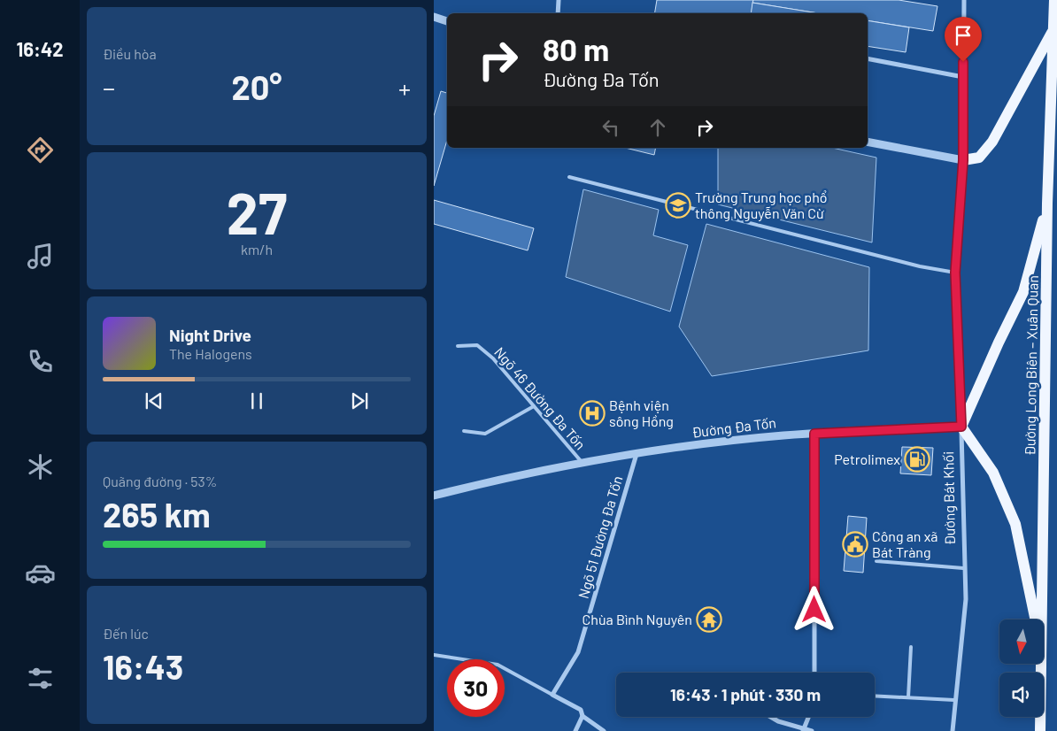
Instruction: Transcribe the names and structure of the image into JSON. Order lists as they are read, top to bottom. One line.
{"streets":{"main road":["Đường Long Biên – Xuân Quan"],"street":["Đường Đa Tốn","Đường Bát Khối","Ngõ 51 Đường Đa Tốn"],"lane":["Ngõ 46 Đường Đa Tốn"]},"crossings":[["Ngõ 46 Đường Đa Tốn","Đường Đa Tốn"],["Đường Đa Tốn","Đường Bát Khối"],["Đường Đa Tốn","Ngõ 51 Đường Đa Tốn"]],"places":{"school or university":["Trường Trung học phổ thông Nguyễn Văn Cừ"],"hospital":["Bệnh viện sông Hồng"],"fuel station":["Petrolimex"],"public building":["Công an xã Bát Tràng"],"temple":["Chùa Bình Nguyên"]},"north":"bottom","page":{"tabs":"16:42","tile":["Điều hòa",["27","km/h"],["Quãng đường · 53%","265 km"],["Đến lúc","16:43"]],"turn":["80 m","Đường Đa Tốn"],"heat":["−","20°","+"],"song":["Night Drive","The Halogens"],"limit":"30","trip":"16:43 · 1 phút · 330 m"}}
